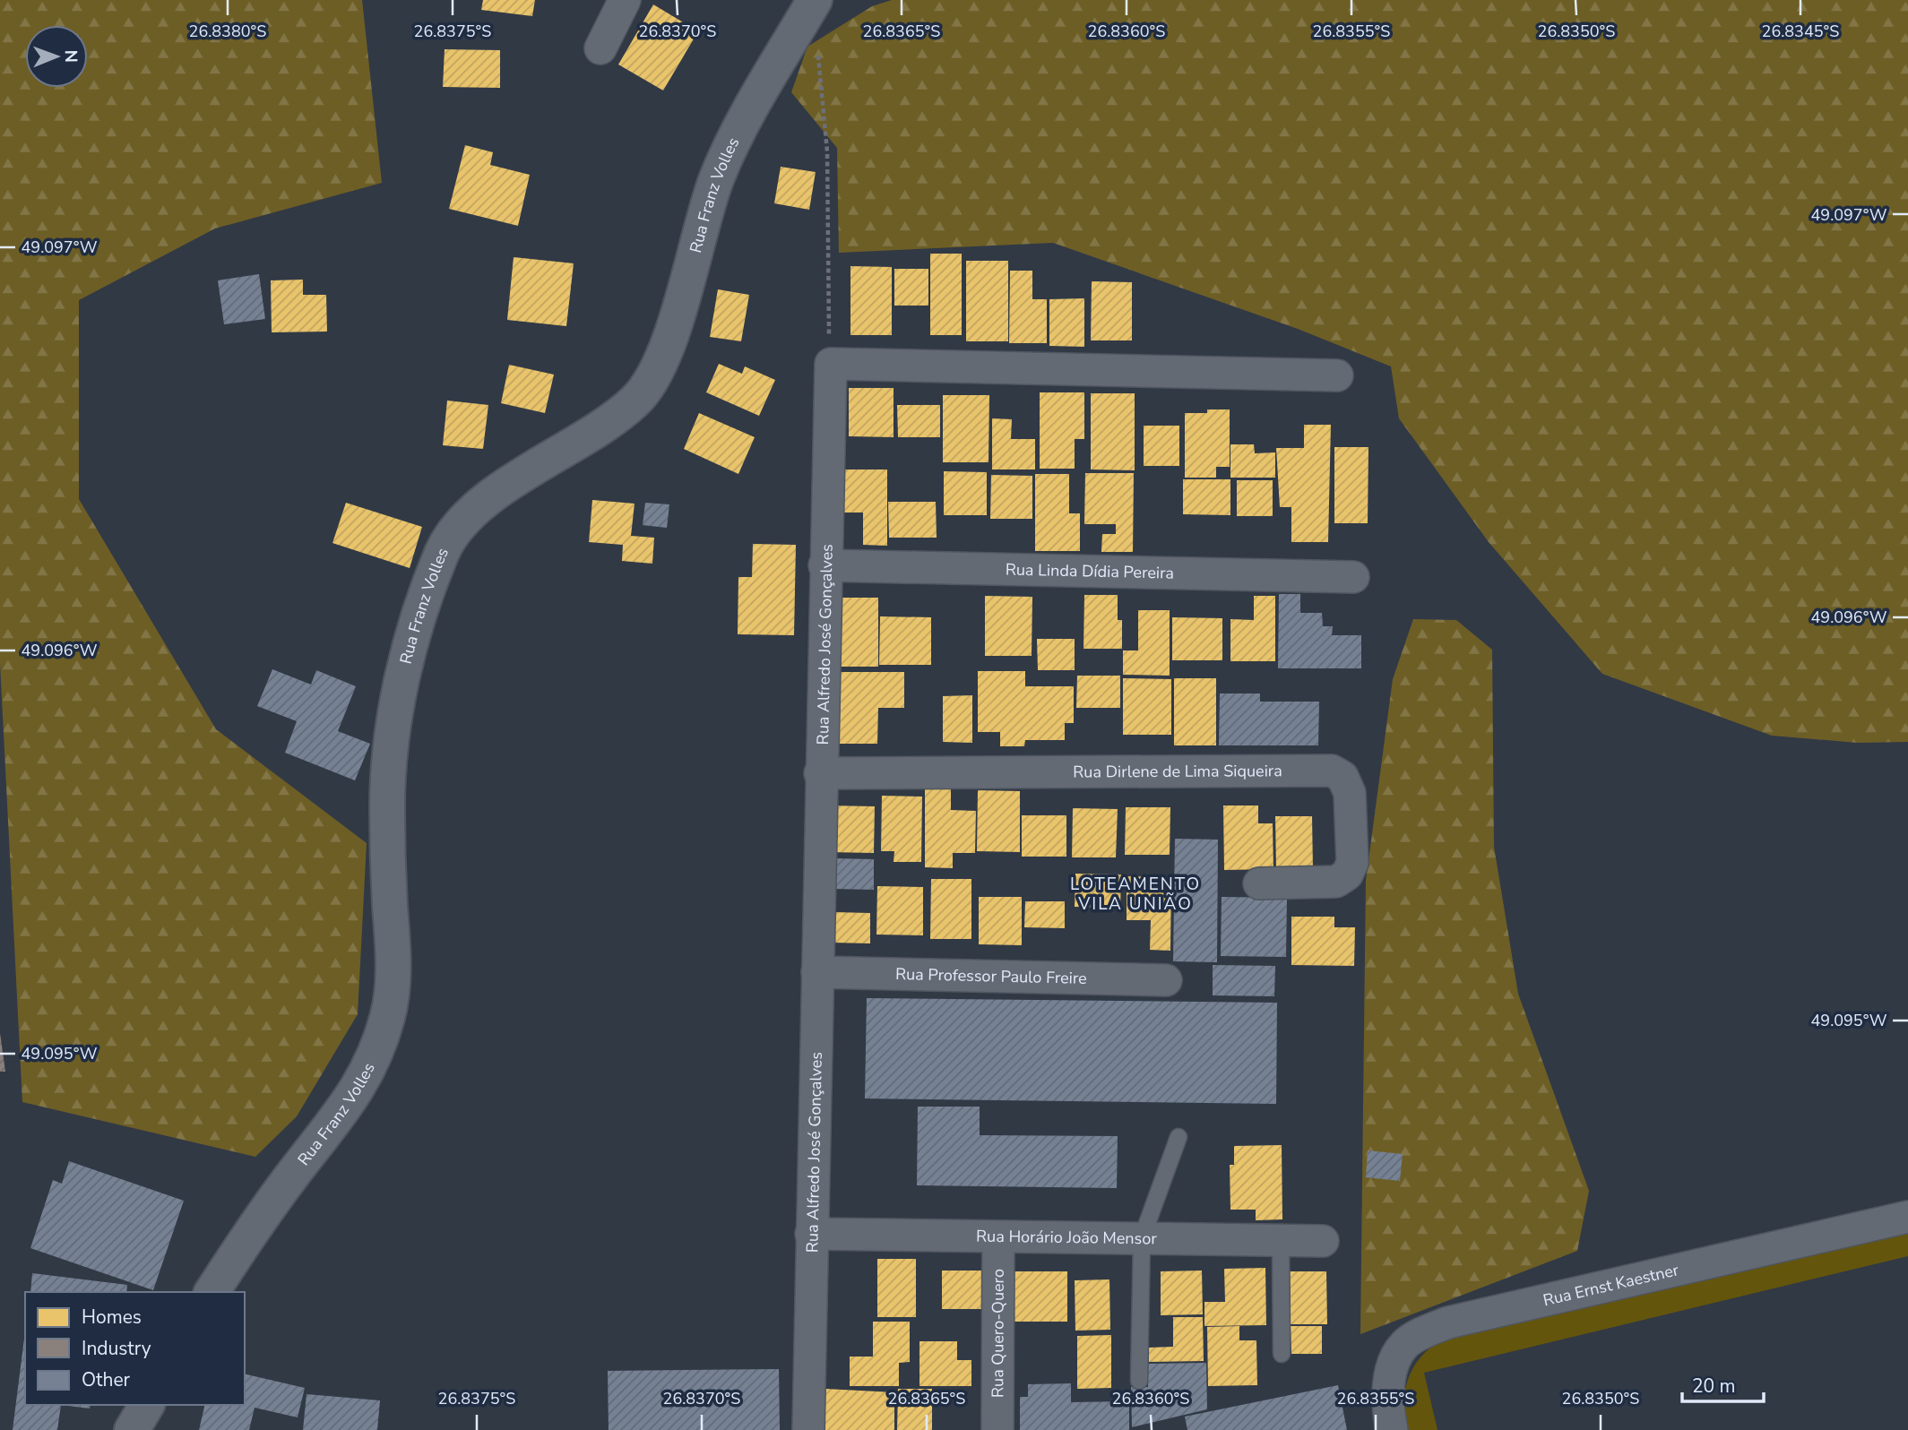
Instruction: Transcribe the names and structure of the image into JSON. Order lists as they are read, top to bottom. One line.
{"streets":{"street":["Rua Franz Volles","Rua Linda Dídia Pereira","Rua Alfredo José Gonçalves","Rua Dirlene de Lima Siqueira","Rua Professor Paulo Freire","Rua Horário João Mensor","Rua Ernst Kaestner","Rua Quero-Quero"]},"crossings":[["Rua Linda Dídia Pereira","Rua Alfredo José Gonçalves"],["Rua Alfredo José Gonçalves","Rua Dirlene de Lima Siqueira"],["Rua Alfredo José Gonçalves","Rua Professor Paulo Freire"],["Rua Alfredo José Gonçalves","Rua Horário João Mensor"],["Rua Horário João Mensor","Rua Quero-Quero"]],"districts":["LOTEAMENTO VILA UNIÃO"],"legend":["Homes","Industry","Other"],"scale_bar":"20 m","north":"right","coordinates":["26.8380°S","26.8375°S","26.8370°S","26.8365°S","26.8360°S","26.8355°S","26.8350°S","26.8345°S","49.097°W","49.096°W","49.095°W"]}
